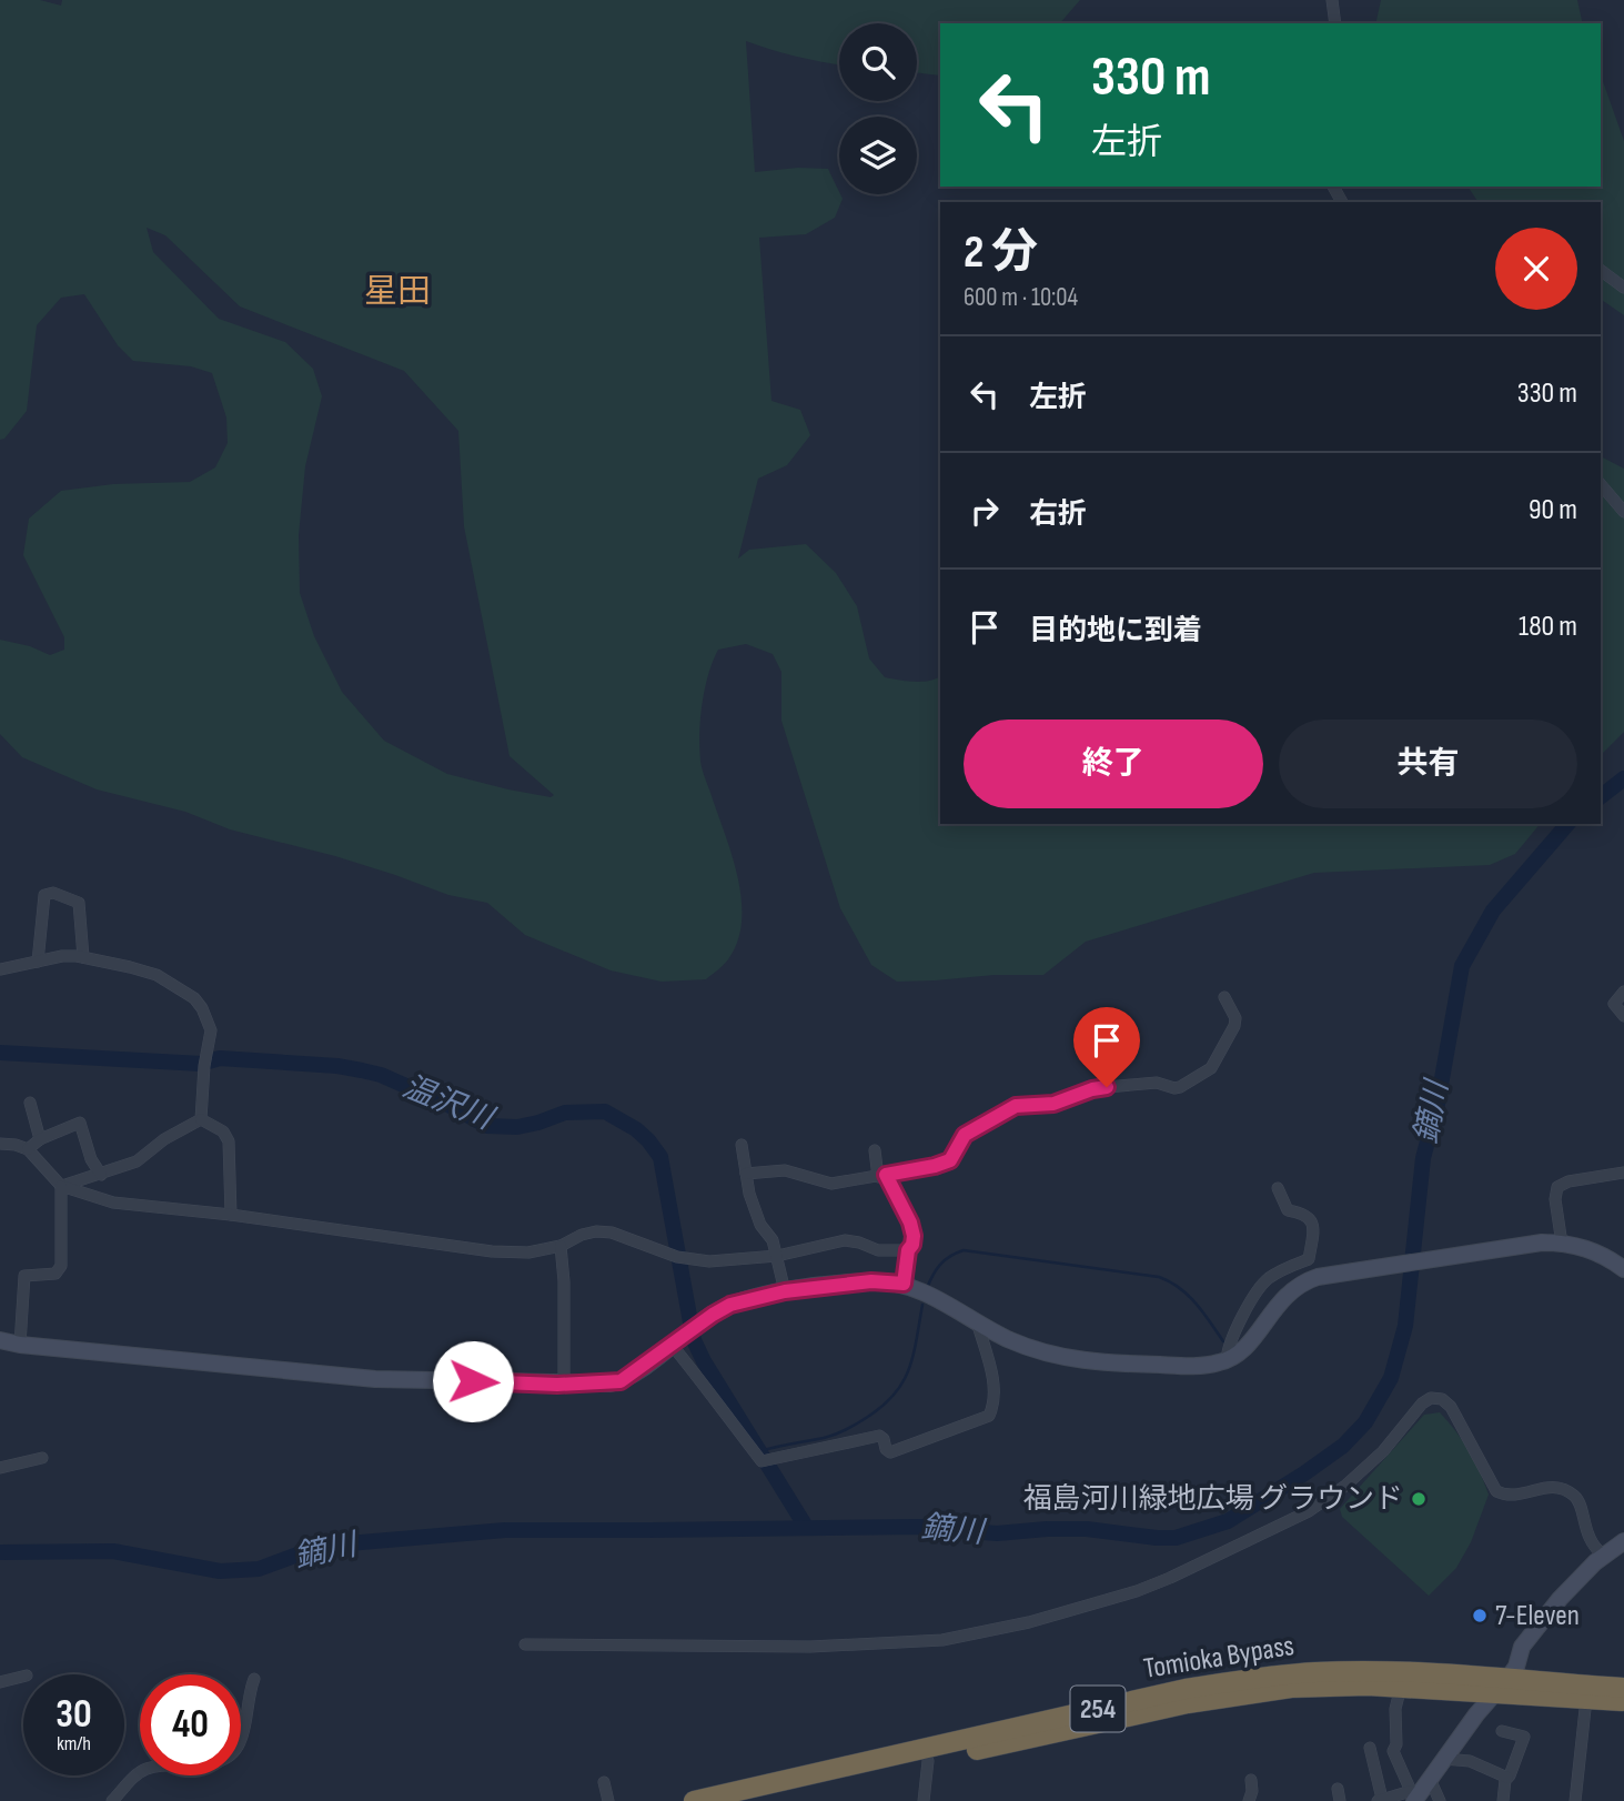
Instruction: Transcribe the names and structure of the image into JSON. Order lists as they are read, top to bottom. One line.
{"streets":{"highway":["Tomioka Bypass","254"]},"districts":["星田"],"water":["温沢川","鏑川"],"places":["福島河川緑地広場 グラウンド","7-Eleven"],"page":{"turn":["330 m","左折"],"heading":["2 分","600 m · 10:04"],"list":[{"name":"左折","value":"330 m"},{"name":"右折","value":"90 m"},{"name":"目的地に到着","value":"180 m"}],"buttons":["終了","共有"],"speed":"30 km/h","limit":"40"}}
